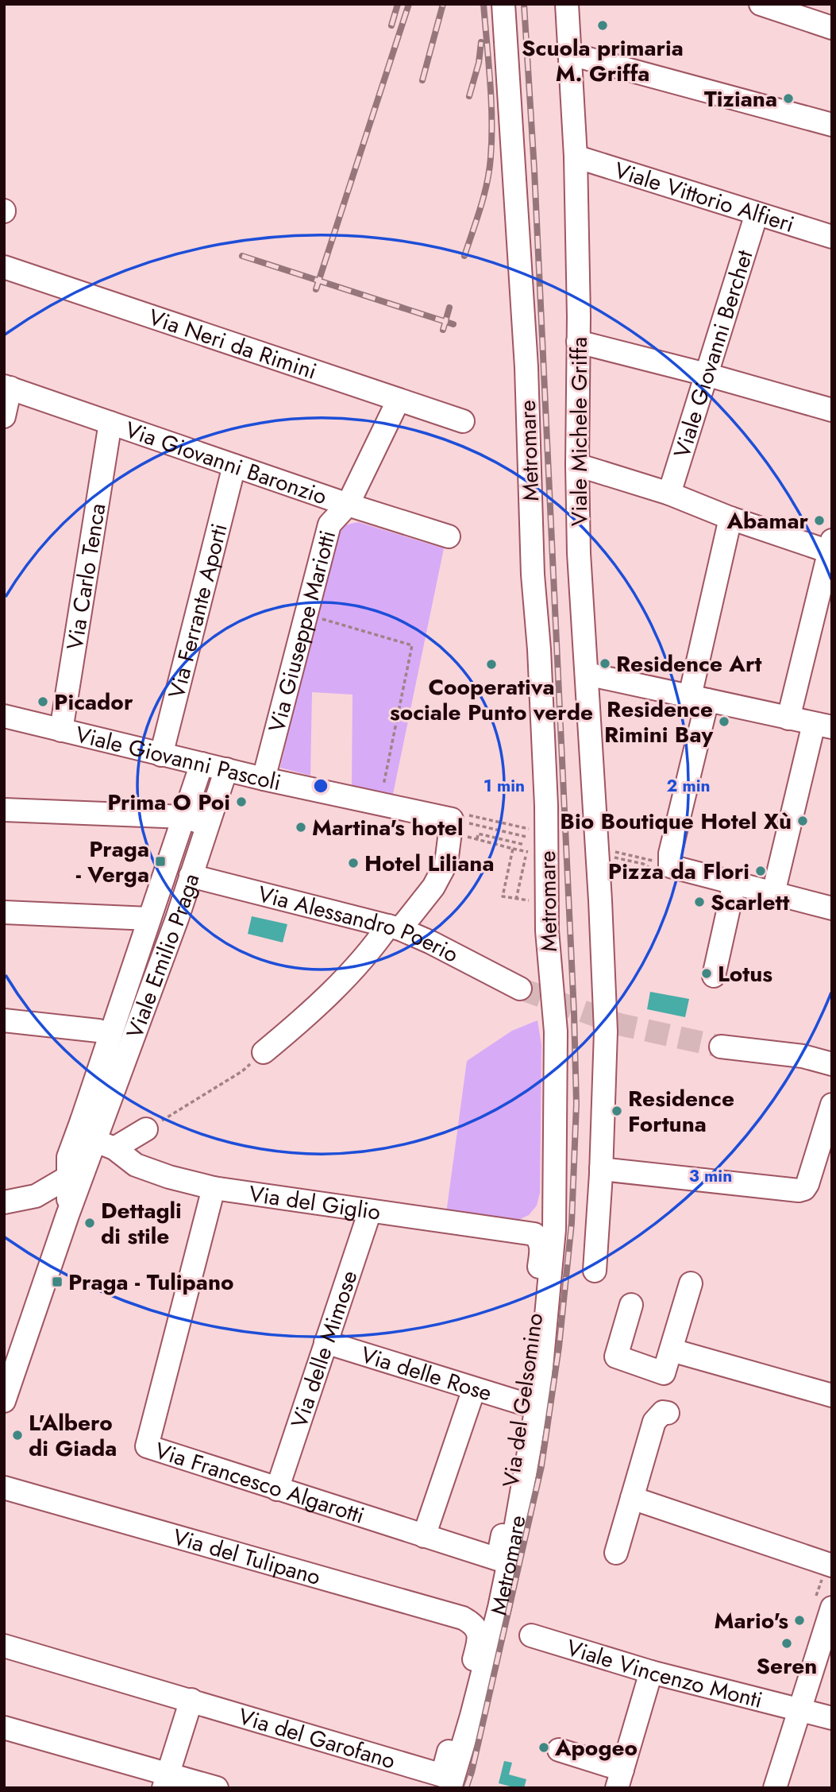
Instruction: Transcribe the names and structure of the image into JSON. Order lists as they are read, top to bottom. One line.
{"streets":{"street":["Viale Vittorio Alfieri","Via Neri da Rimini","Viale Giovanni Berchet","Viale Michele Griffa","Metromare","Via Giovanni Baronzio","Via Carlo Tenca","Via Ferrante Aporti","Via Giuseppe Mariotti","Viale Giovanni Pascoli","Via Alessandro Poerio","Viale Emilio Praga","Via del Giglio","Via delle Mimose","Via delle Rose","Via del Gelsomino","Via Francesco Algarotti","Via del Tulipano","Viale Vincenzo Monti","Via del Garofano"]},"crossings":[["Viale Vittorio Alfieri","Viale Giovanni Berchet"],["Viale Vittorio Alfieri","Viale Michele Griffa"],["Via Neri da Rimini","Via Giuseppe Mariotti"],["Metromare","Via del Tulipano"],["Metromare","Via del Garofano"],["Via Giovanni Baronzio","Via Carlo Tenca"],["Via Giovanni Baronzio","Via Ferrante Aporti"],["Via Giovanni Baronzio","Via Giuseppe Mariotti"],["Via Carlo Tenca","Viale Giovanni Pascoli"],["Via Ferrante Aporti","Viale Giovanni Pascoli"],["Via Giuseppe Mariotti","Viale Giovanni Pascoli"],["Viale Giovanni Pascoli","Viale Emilio Praga"],["Via Alessandro Poerio","Viale Emilio Praga"],["Viale Emilio Praga","Via del Giglio"],["Via del Giglio","Via delle Mimose"],["Via del Giglio","Via del Gelsomino"],["Via del Giglio","Via Francesco Algarotti"],["Via delle Mimose","Via delle Rose"],["Via delle Mimose","Via Francesco Algarotti"],["Via delle Rose","Via del Gelsomino"],["Via del Gelsomino","Via Francesco Algarotti"],["Via del Tulipano","Via del Garofano"]],"places":{"other":["Scuola primaria M. Griffa","Tiziana","Abamar","Residence Art","Cooperativa sociale Punto verde","Picador","Residence Rimini Bay","Prima O Poi","Bio Boutique Hotel Xù","Martina's hotel","Hotel Liliana","Pizza da Flori","Scarlett","Lotus","Residence Fortuna","Dettagli di stile","L'Albero di Giada","Mario's","Seren","Apogeo"],"transit":["Praga - Verga","Praga - Tulipano"]},"rings":["1 min","2 min","3 min"]}
